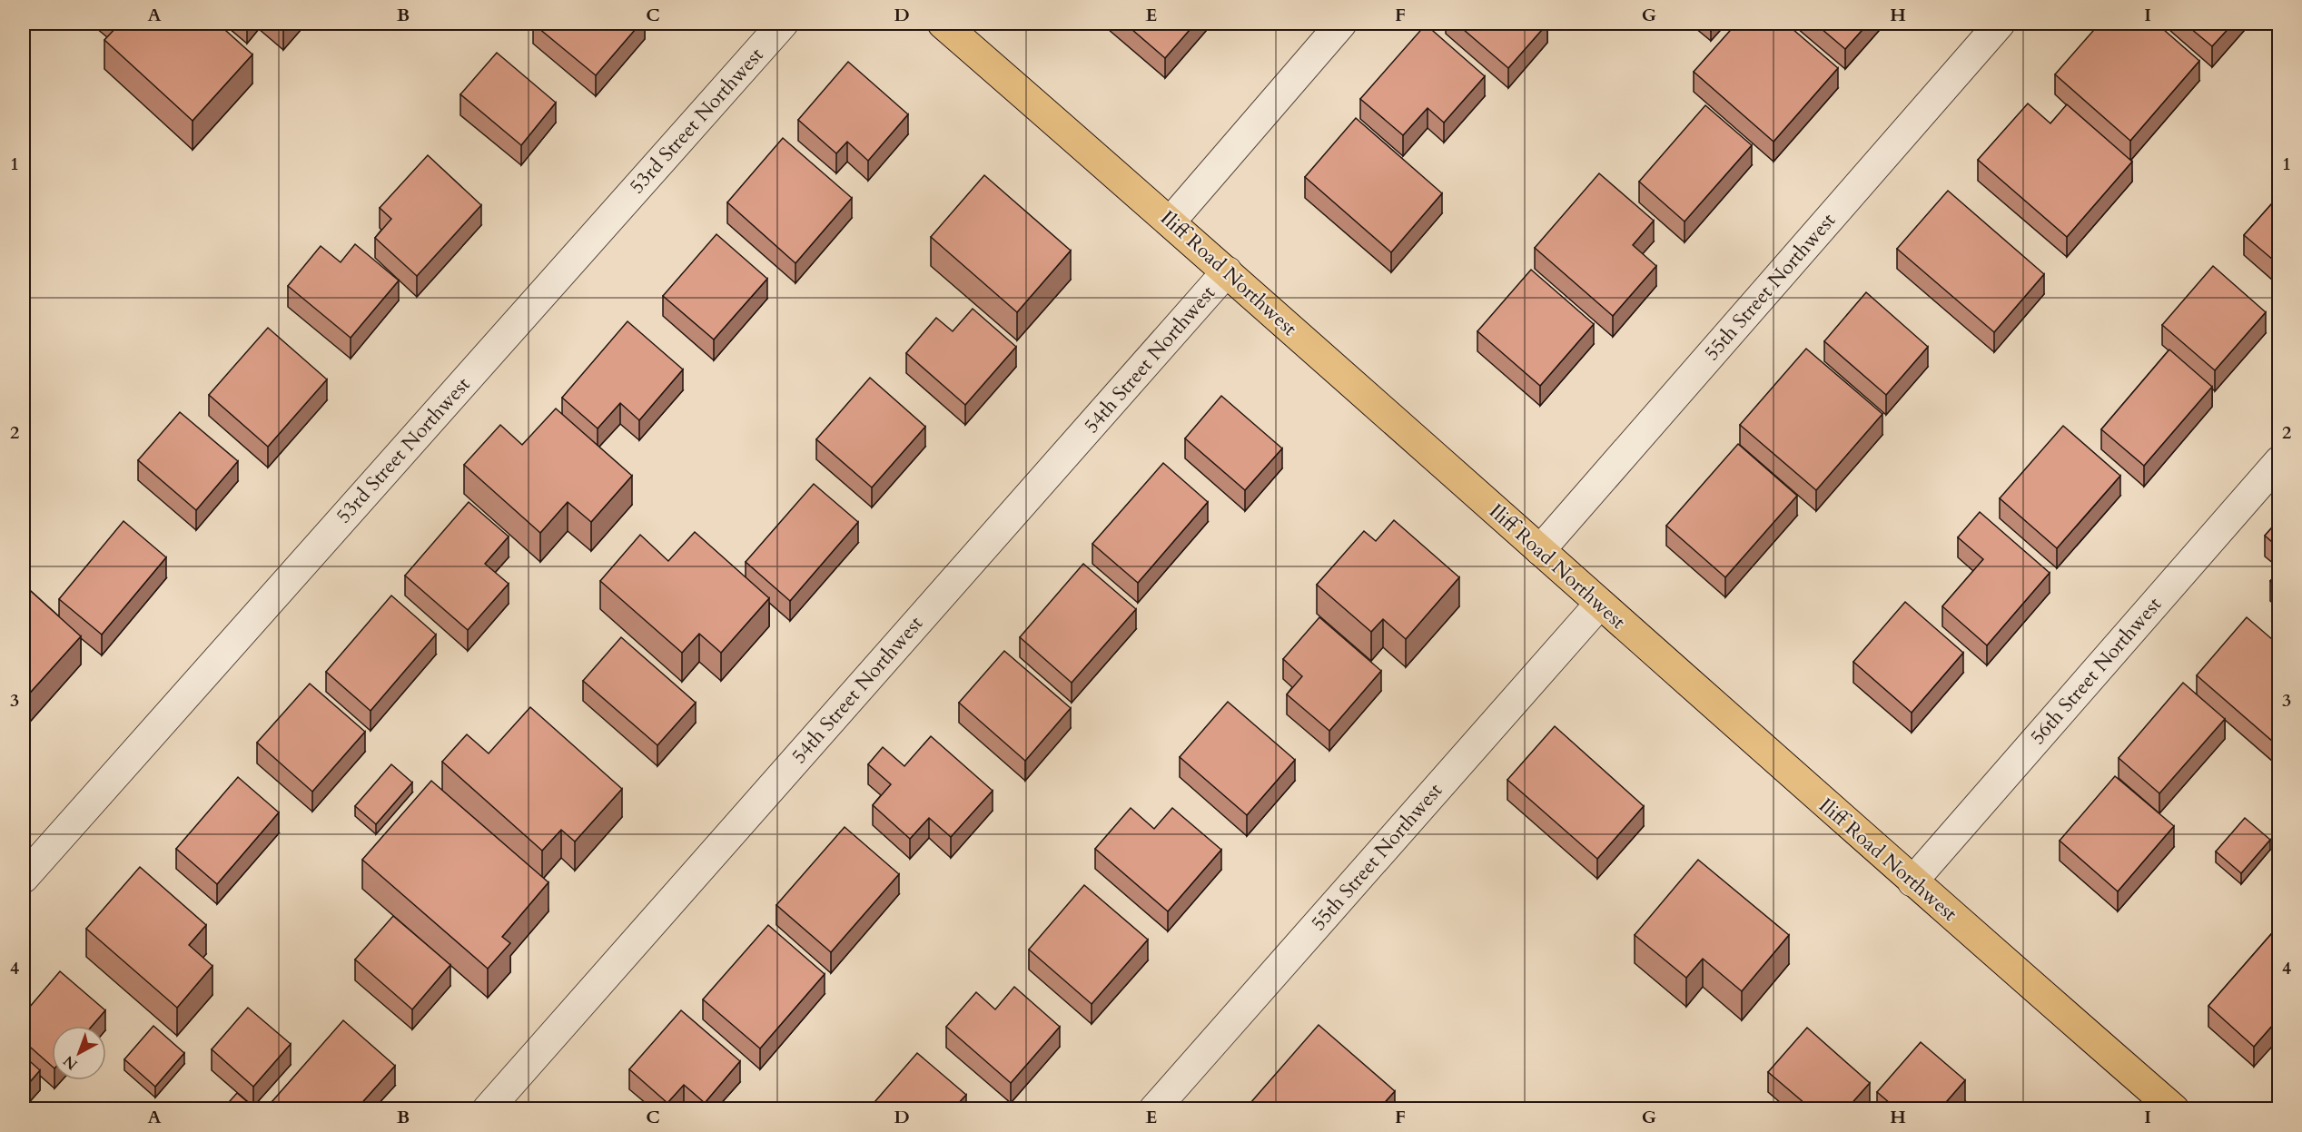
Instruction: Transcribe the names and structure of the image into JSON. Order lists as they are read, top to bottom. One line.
{"streets":{"main road":["Iliff Road Northwest"],"street":["53rd Street Northwest","55th Street Northwest","54th Street Northwest","56th Street Northwest"]},"crossings":[["Iliff Road Northwest","55th Street Northwest"],["Iliff Road Northwest","54th Street Northwest"],["Iliff Road Northwest","56th Street Northwest"]],"north":"bottom left","grid":{"columns":["A","B","C","D","E","F","G","H","I"],"rows":["1","2","3","4"]}}
